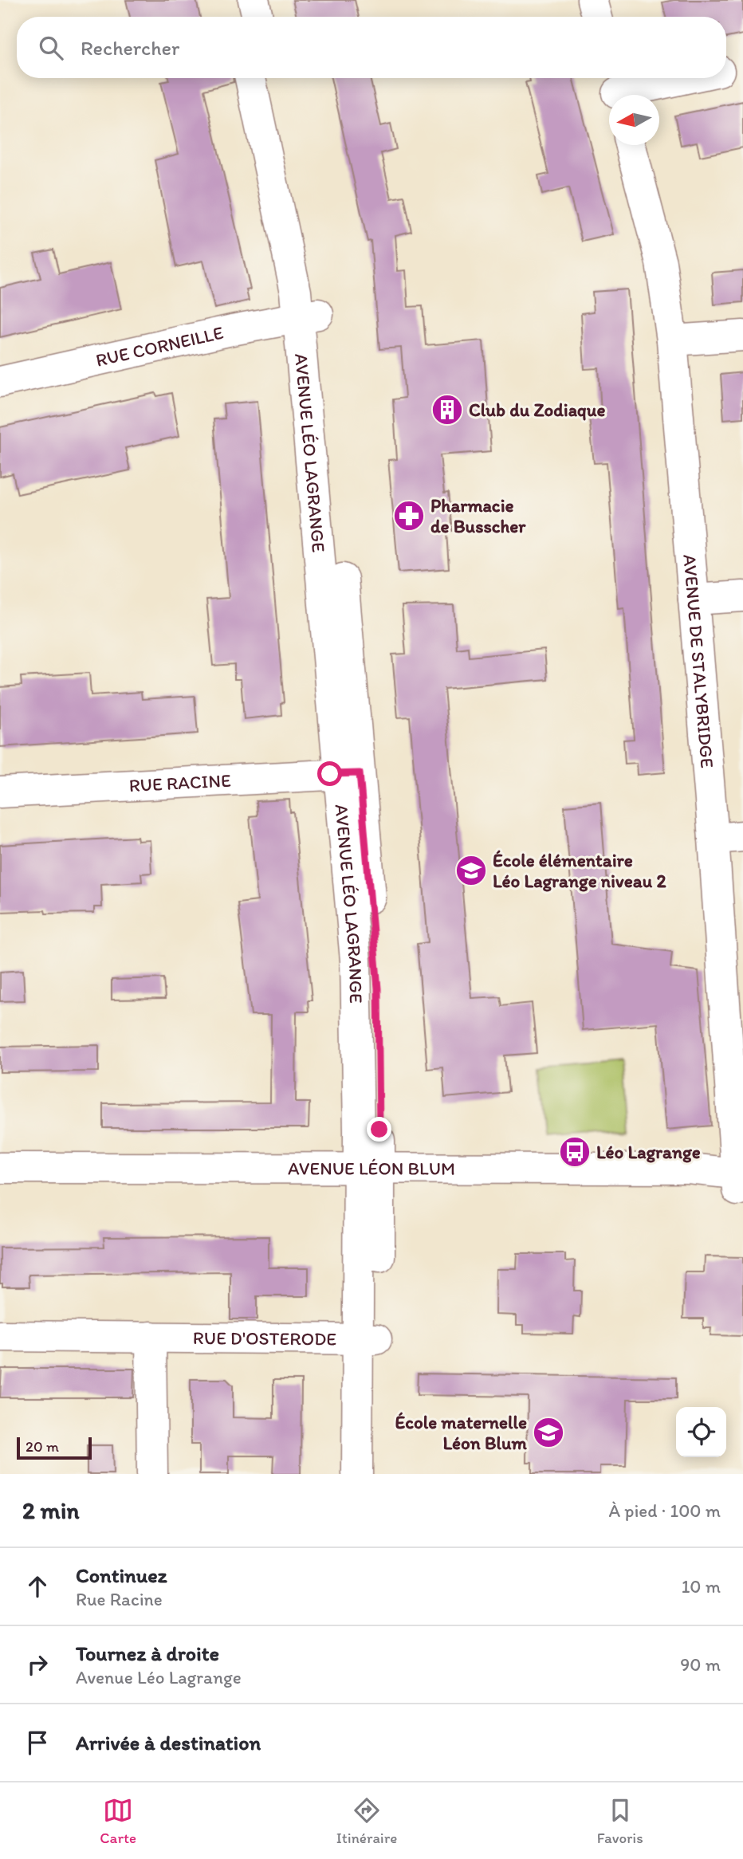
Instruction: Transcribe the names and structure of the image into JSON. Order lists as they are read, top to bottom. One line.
{"streets":{"street":["RUE CORNEILLE","AVENUE LÉO LAGRANGE","AVENUE DE STALYBRIDGE","RUE RACINE","AVENUE LÉON BLUM","RUE D'OSTERODE"]},"crossings":[["RUE CORNEILLE","AVENUE LÉO LAGRANGE"],["AVENUE LÉO LAGRANGE","RUE RACINE"],["AVENUE LÉO LAGRANGE","AVENUE LÉON BLUM"],["AVENUE LÉO LAGRANGE","RUE D'OSTERODE"],["AVENUE DE STALYBRIDGE","AVENUE LÉON BLUM"]],"places":{"building":["Club du Zodiaque"],"pharmacy":["Pharmacie de Busscher"],"school or university":["École élémentaire Léo Lagrange niveau 2","École maternelle Léon Blum"],"bus stop":["Léo Lagrange"]},"scale_bar":"20 m","north":"left","page":{"search":"Rechercher","scale":"20 m","heading":["2 min","À pied · 100 m"],"list":[["Continuez","Rue Racine","10 m"],["Tournez à droite","Avenue Léo Lagrange","90 m"],"Arrivée à destination"],"nav":["Carte","Itinéraire","Favoris"]}}
